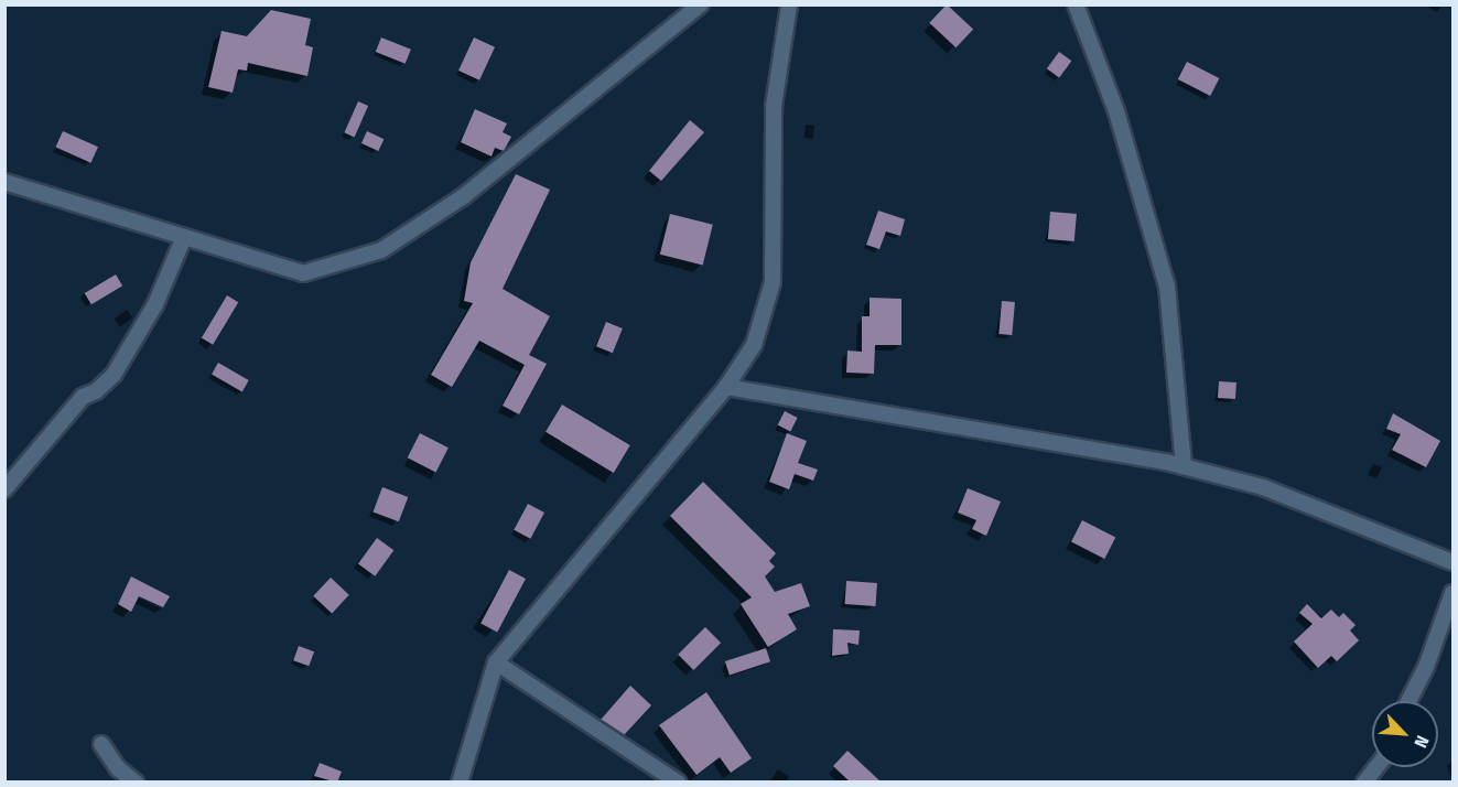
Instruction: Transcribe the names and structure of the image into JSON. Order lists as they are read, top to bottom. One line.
{"north":"bottom right"}
